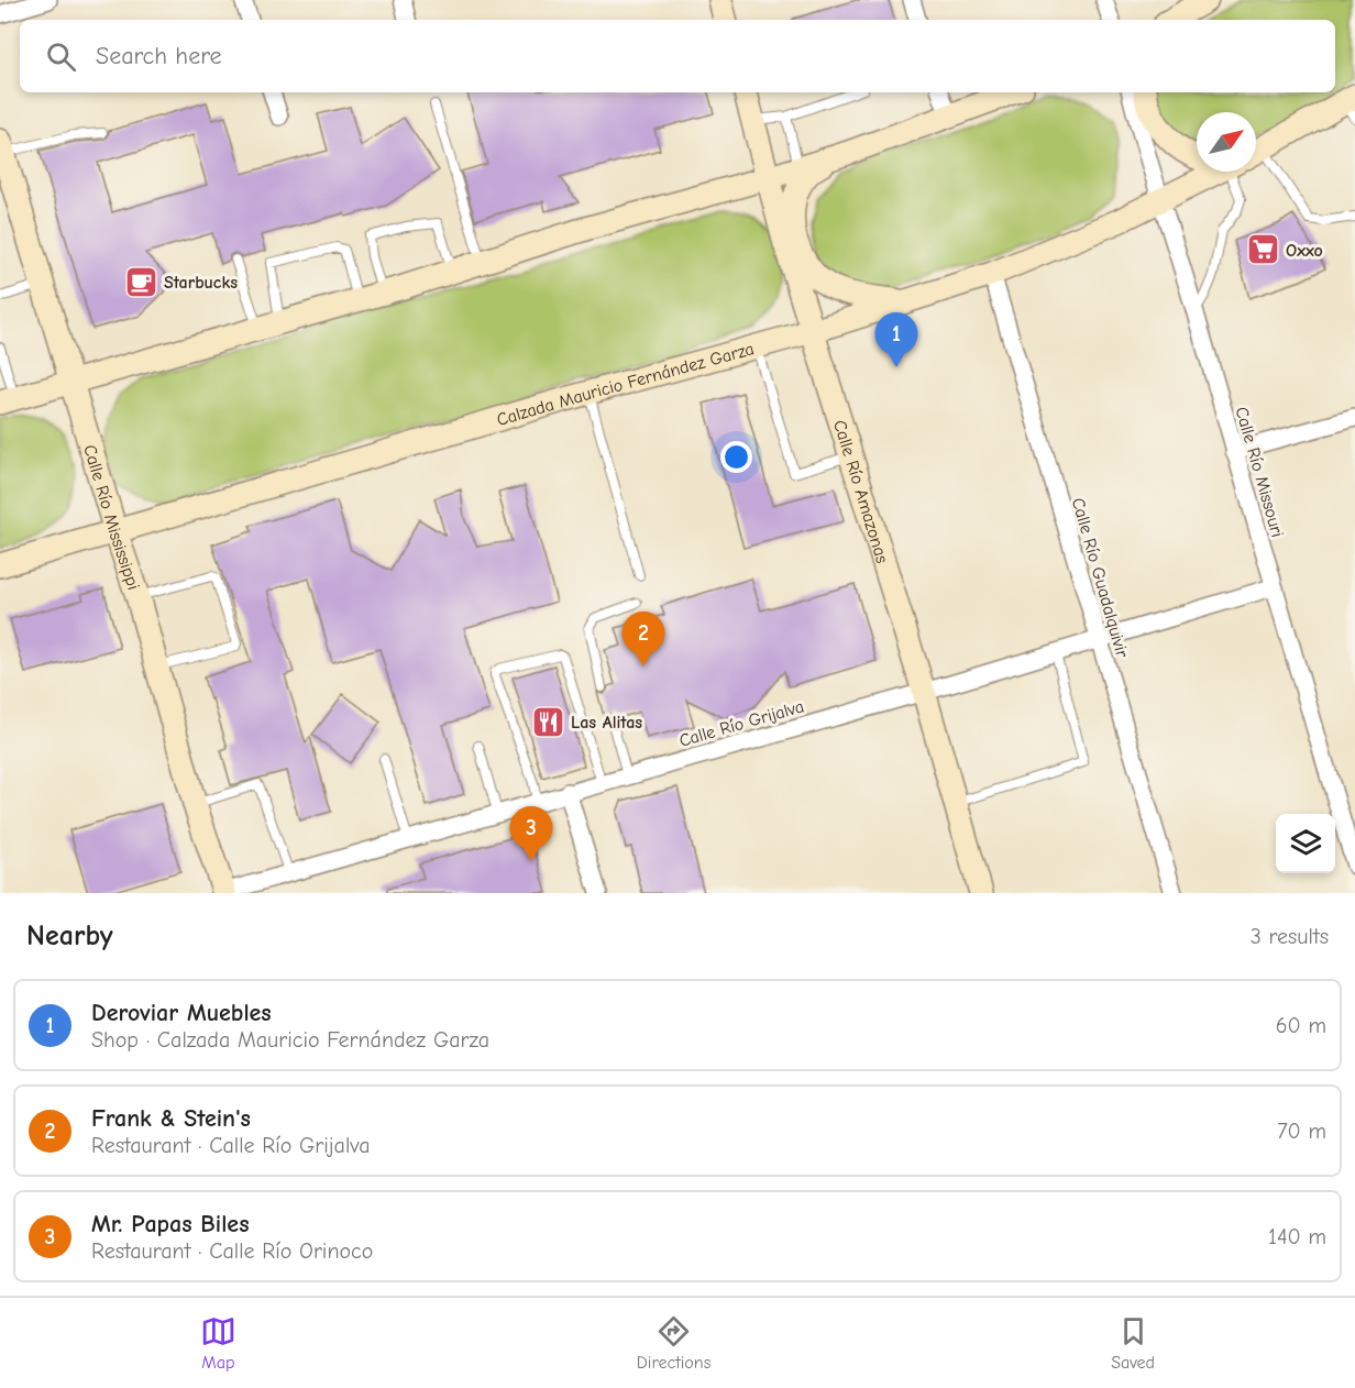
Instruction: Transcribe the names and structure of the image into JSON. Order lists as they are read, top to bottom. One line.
{"streets":{"main road":["Calzada Mauricio Fernández Garza","Calle Río Amazonas","Calle Río Mississippi"],"street":["Calle Río Missouri","Calle Río Guadalquivir","Calle Río Grijalva"]},"crossings":[["Calzada Mauricio Fernández Garza","Calle Río Missouri"],["Calzada Mauricio Fernández Garza","Calle Río Amazonas"],["Calzada Mauricio Fernández Garza","Calle Río Mississippi"],["Calzada Mauricio Fernández Garza","Calle Río Guadalquivir"],["Calle Río Missouri","Calle Río Grijalva"],["Calle Río Amazonas","Calle Río Grijalva"],["Calle Río Mississippi","Calle Río Grijalva"],["Calle Río Guadalquivir","Calle Río Grijalva"]],"places":{"supermarket":["Oxxo"],"cafe":["Starbucks"],"restaurant":["Las Alitas"]},"north":"top right","page":{"search":"Search here","pins":["1","2","3"],"heading":["Nearby","3 results"],"list":[{"mark":"1","name":"Deroviar Muebles","note":"Shop · Calzada Mauricio Fernández Garza","value":"60 m"},{"mark":"2","name":"Frank & Stein's","note":"Restaurant · Calle Río Grijalva","value":"70 m"},{"mark":"3","name":"Mr. Papas Biles","note":"Restaurant · Calle Río Orinoco","value":"140 m"}],"nav":["Map","Directions","Saved"]}}
